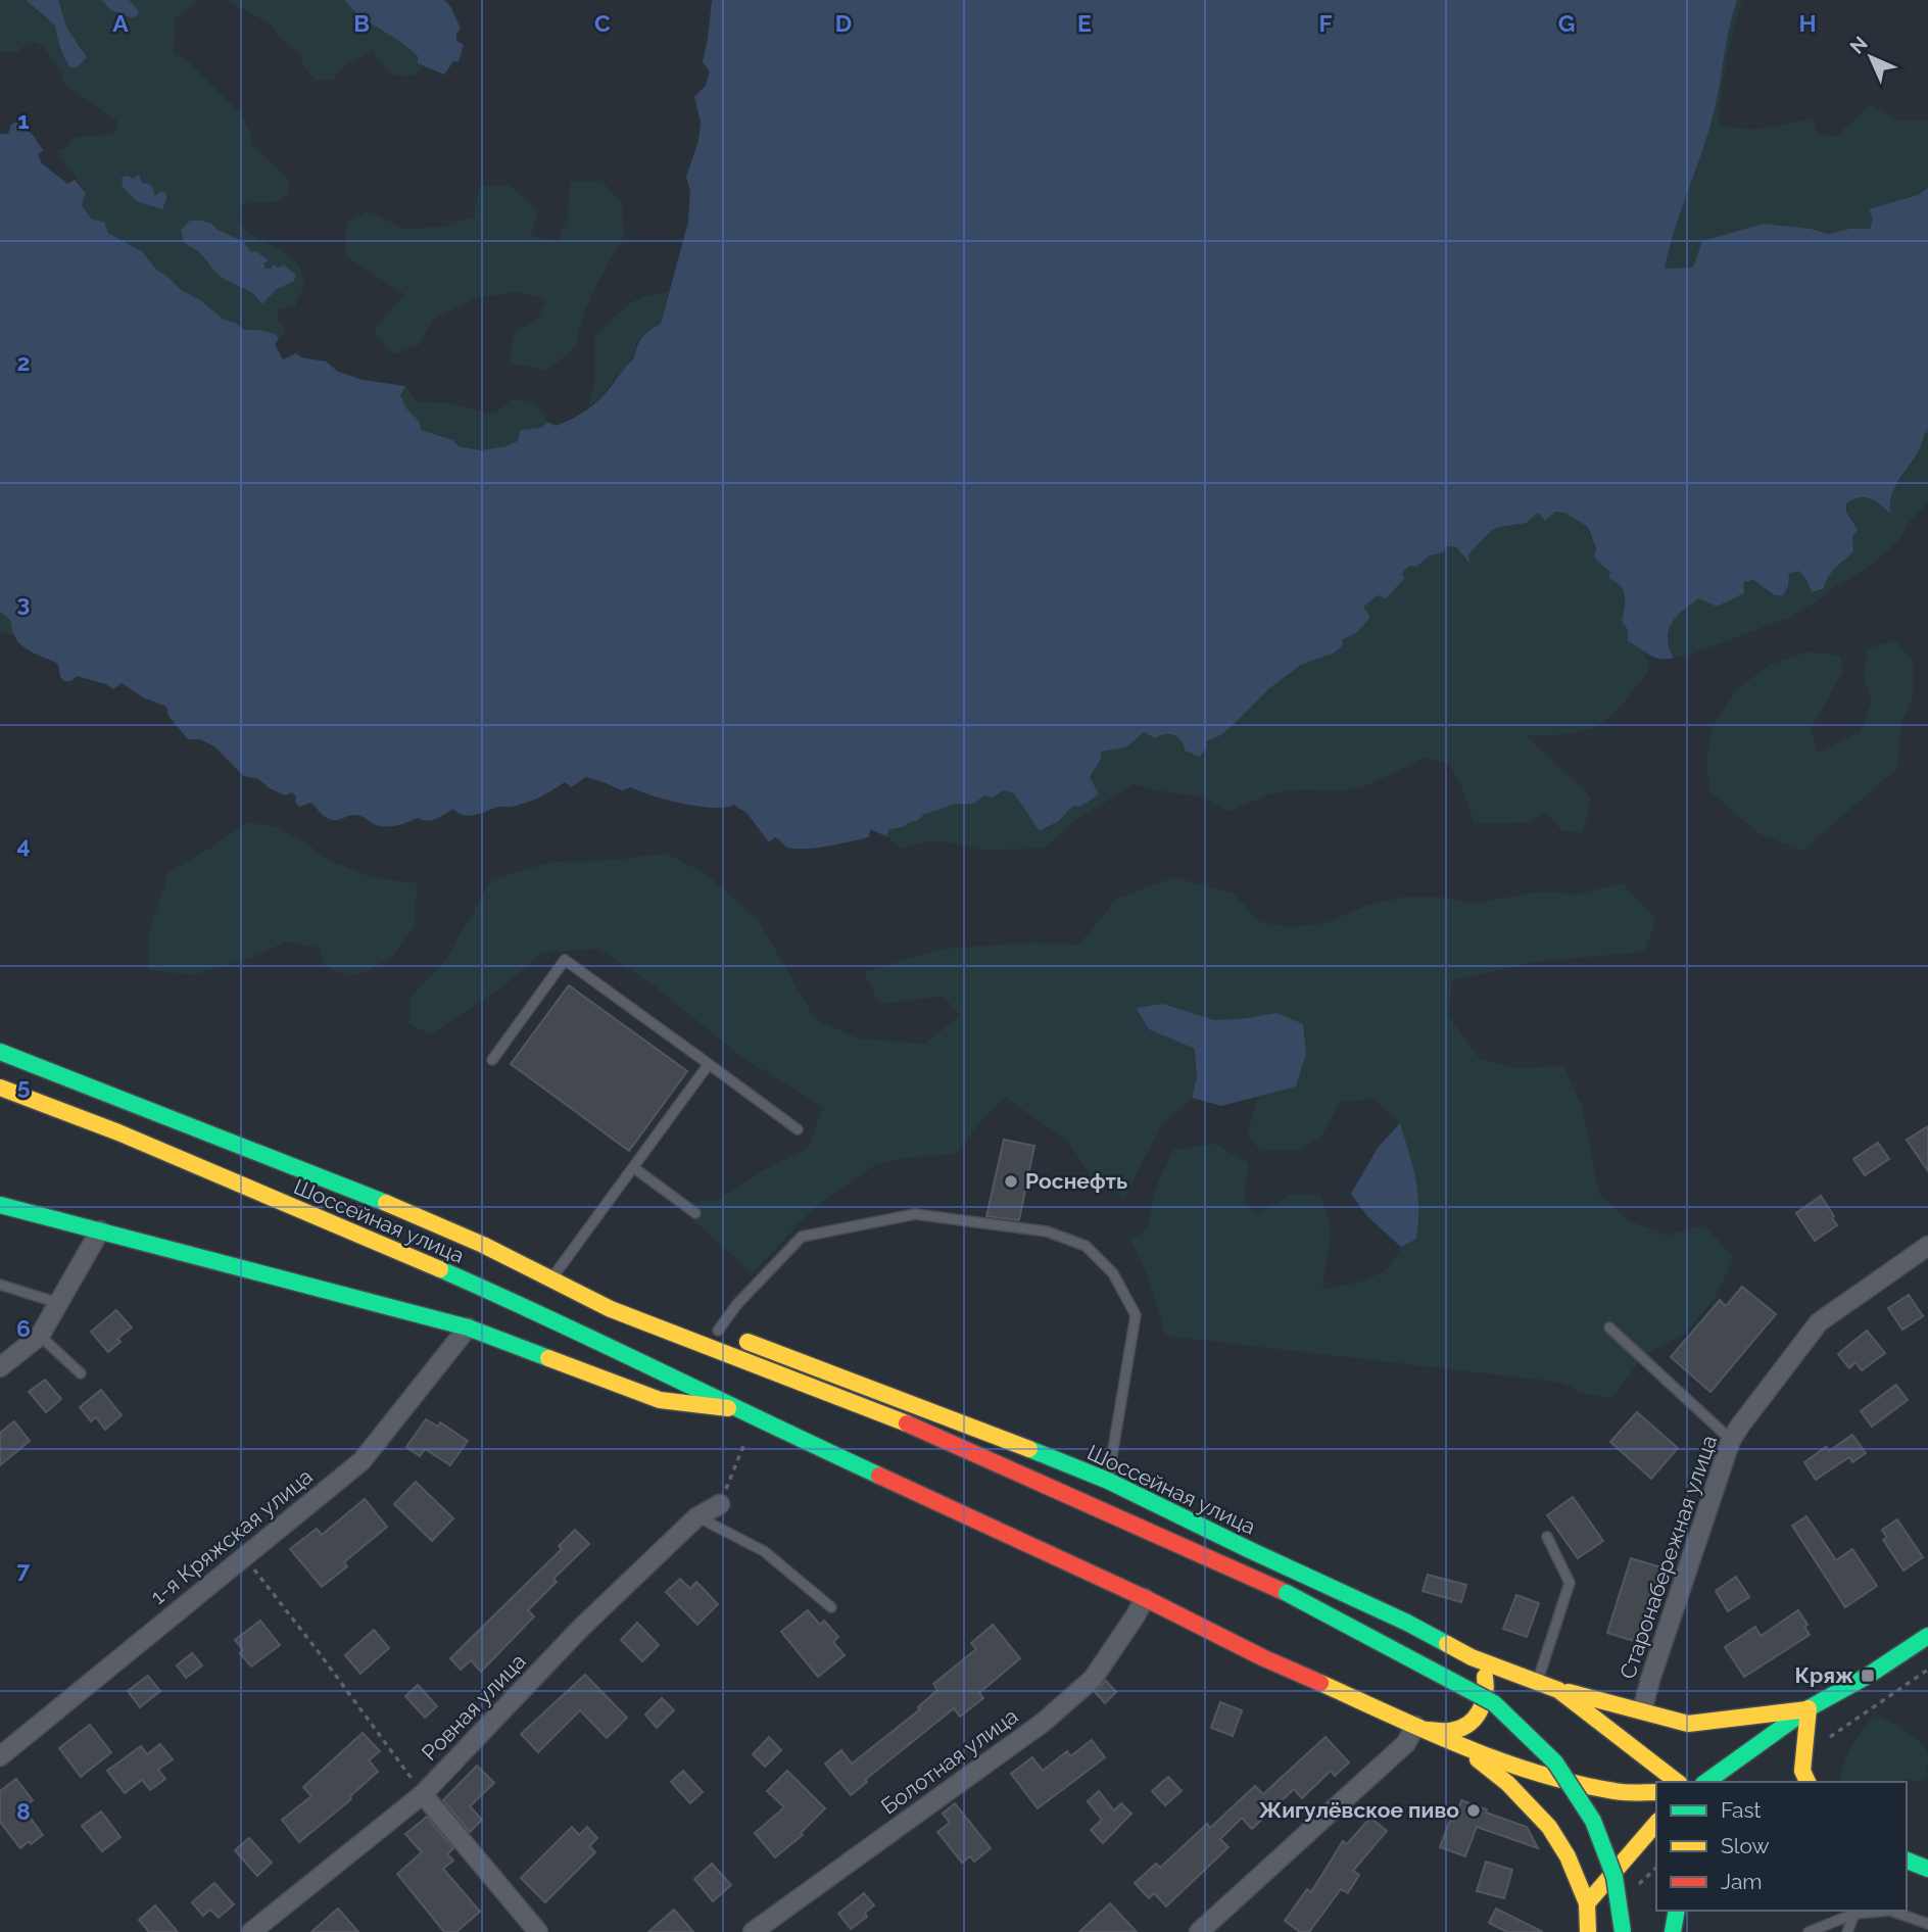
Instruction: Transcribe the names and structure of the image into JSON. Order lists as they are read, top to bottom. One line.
{"streets":{"main road":["Шоссейная улица"],"street":["1-я Кряжская улица","Старонабережная улица","Ровная улица","Болотная улица"]},"crossings":[["Шоссейная улица","1-я Кряжская улица"],["Шоссейная улица","Болотная улица"]],"places":{"other":["Роснефть","Жигулёвское пиво"],"transit":["Кряж"]},"legend":["Fast","Slow","Jam"],"north":"top left","grid":{"columns":["A","B","C","D","E","F","G","H"],"rows":["1","2","3","4","5","6","7","8"]}}
